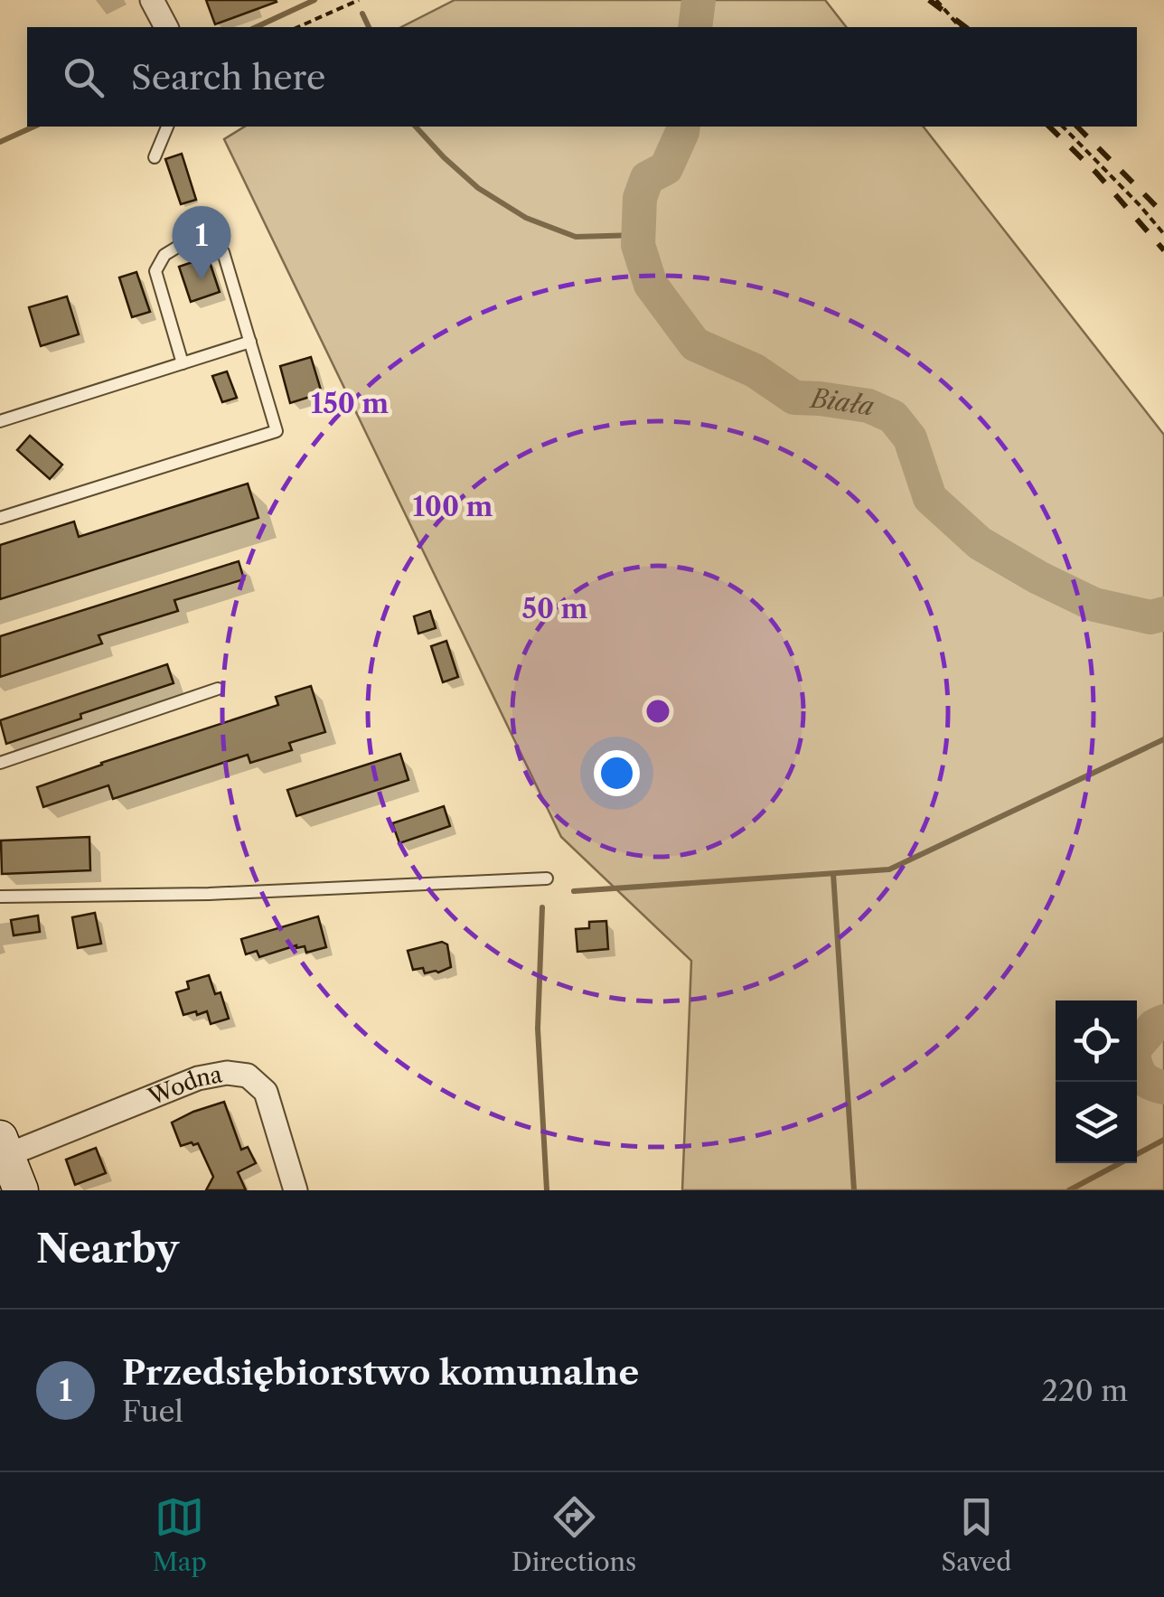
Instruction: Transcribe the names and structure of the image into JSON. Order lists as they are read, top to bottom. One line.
{"streets":{"street":["Wodna"]},"water":["Biała"],"page":{"search":"Search here","pins":"1","heading":"Nearby","list":[{"mark":"1","name":"Przedsiębiorstwo komunalne","note":"Fuel","value":"220 m"}],"nav":["Map","Directions","Saved"]},"rings":["150 m","100 m","50 m"]}
